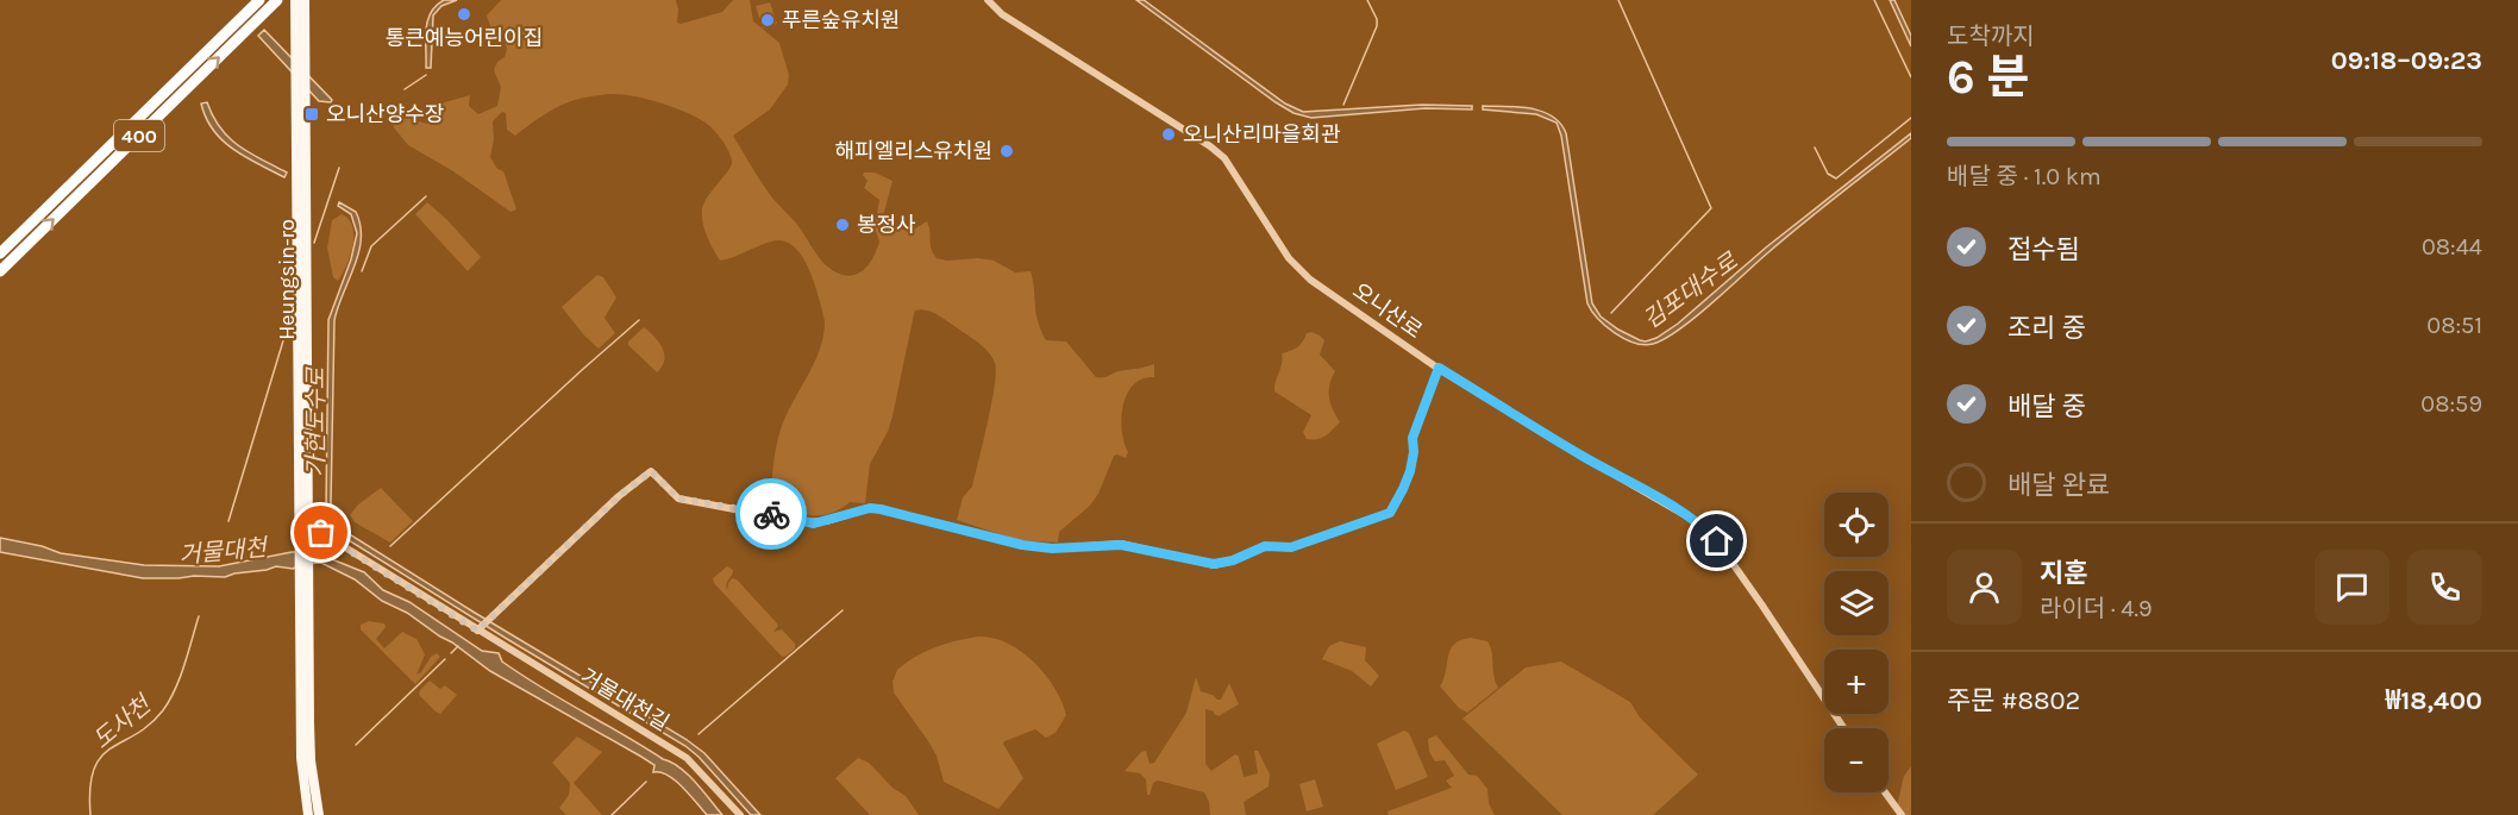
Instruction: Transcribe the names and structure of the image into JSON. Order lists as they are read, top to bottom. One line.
{"streets":{"highway":["400"],"main road":["Heungsin-ro"],"street":["오니산로","거물대천길"]},"crossings":[["Heungsin-ro","거물대천길"]],"water":["김포대수로","가현도수로","거물대천","도사천"],"places":{"other":["통큰예능어린이집","푸른숲유치원","오니산리마을회관","해피엘리스유치원","봉정사"],"transit":["오니산양수장"]},"page":{"heading":["6 분","도착까지","09:18–09:23"],"panel":["지훈","라이더 · 4.9","주문 #8802","₩18,400"],"bar":"배달 중 · 1.0 km","list":[["접수됨","08:44"],["조리 중","08:51"],["배달 중","08:59"],"배달 완료"],"map_buttons":["+","−"]}}
